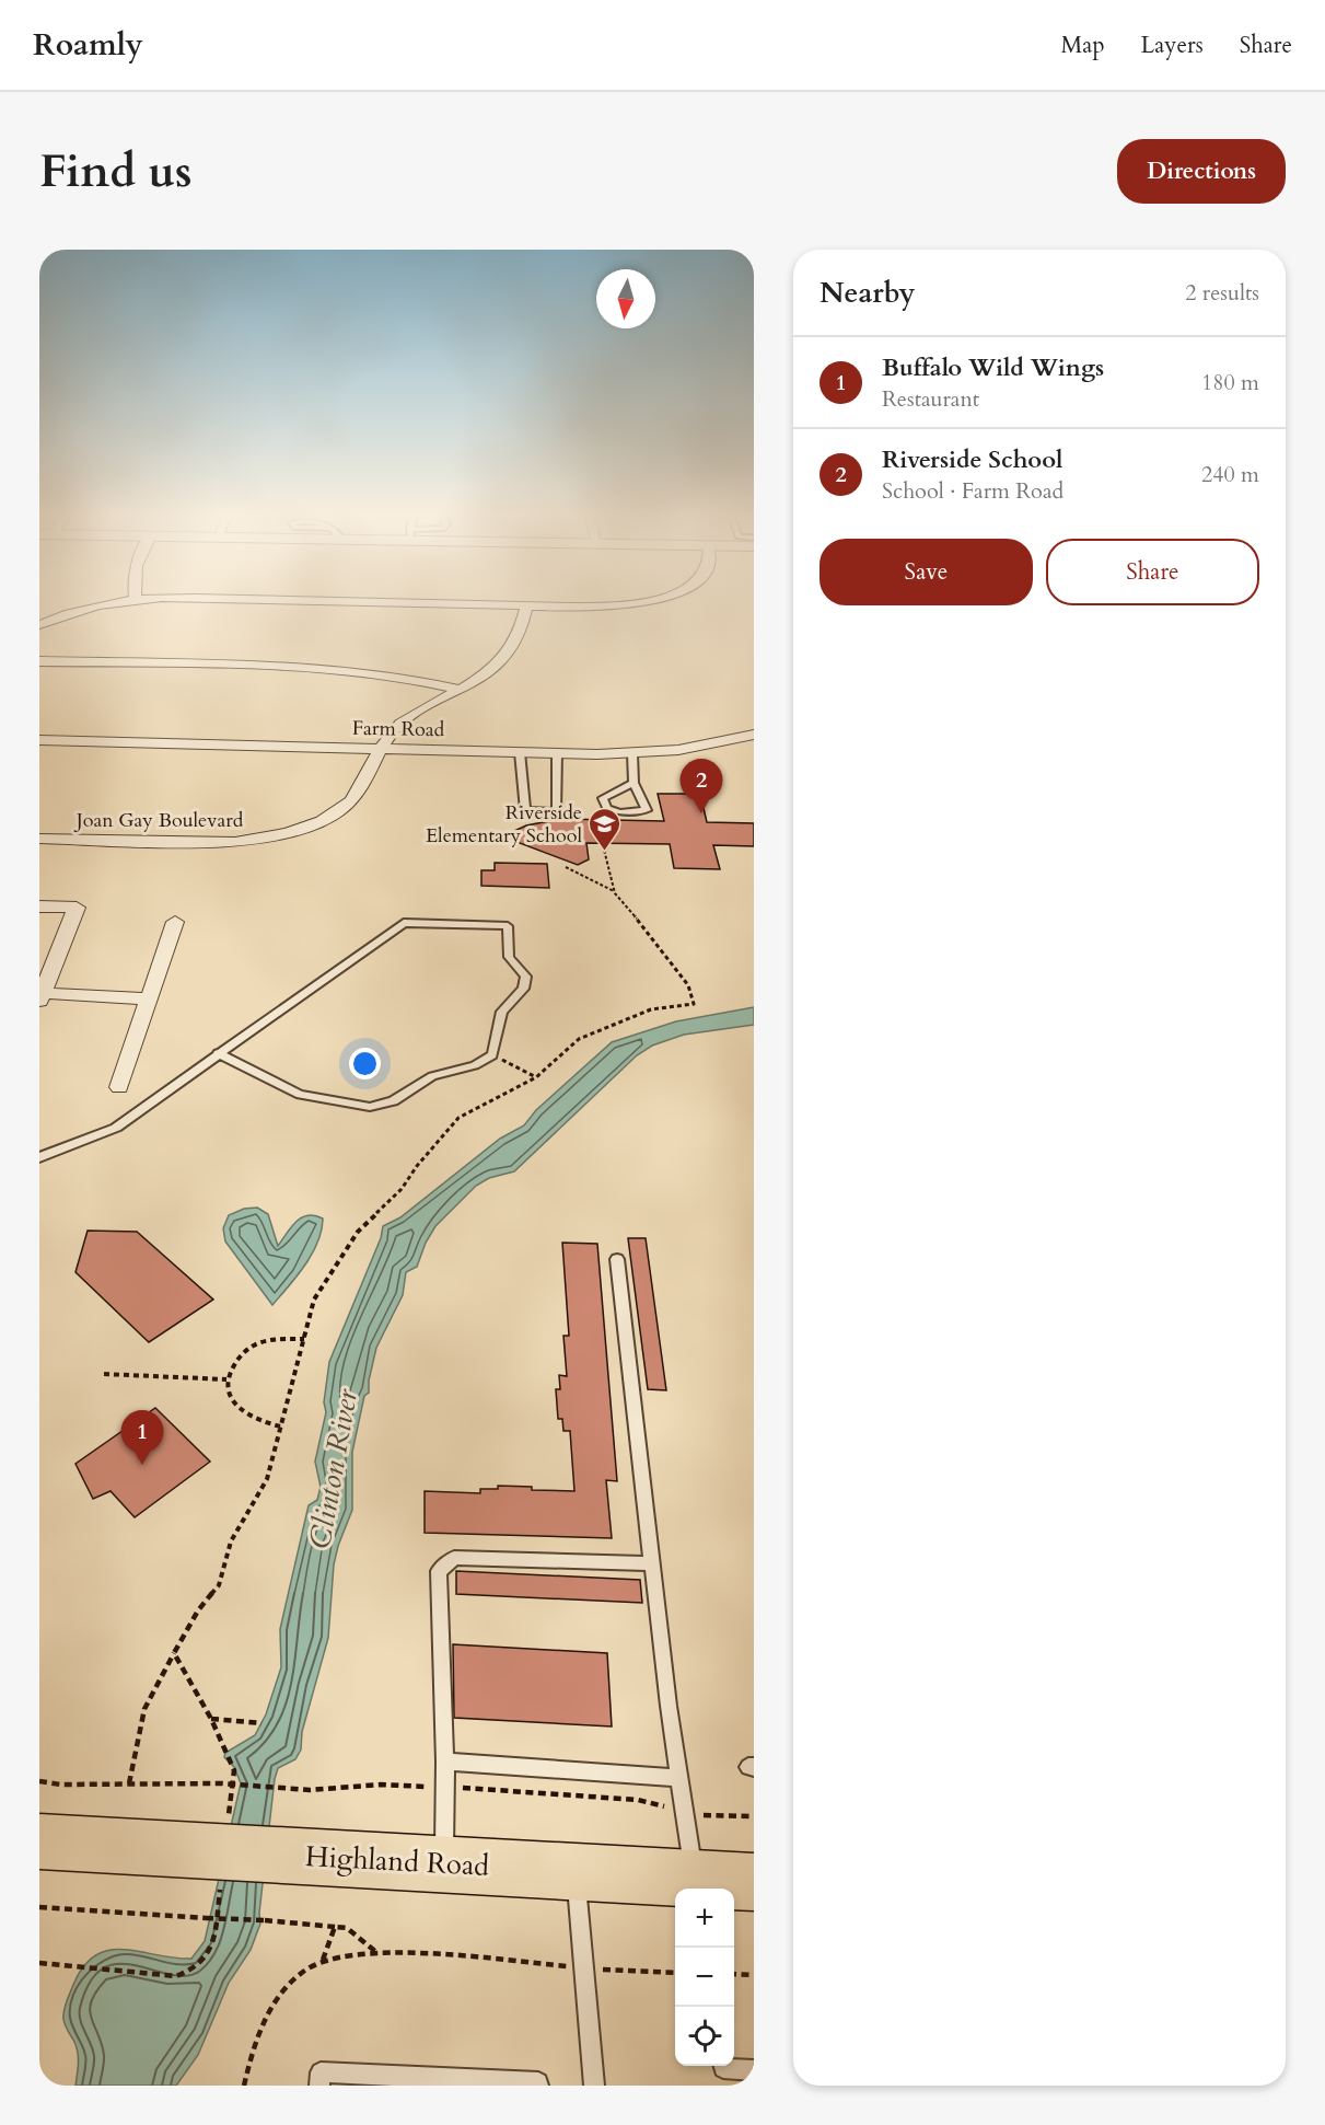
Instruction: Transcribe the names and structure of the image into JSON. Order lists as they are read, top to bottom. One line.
{"streets":{"highway":["Highland Road"],"street":["Farm Road","Joan Gay Boulevard"]},"crossings":[["Farm Road","Joan Gay Boulevard"]],"water":["Clinton River"],"places":{"school or university":["Riverside Elementary School"]},"north":"bottom","page":{"header":"Roamly","nav":["Map","Layers","Share"],"buttons":["Directions",["Save","Share"]],"title":"Find us","heading":["Nearby","2 results"],"list":[{"mark":"1","name":"Buffalo Wild Wings","note":"Restaurant","value":"180 m"},{"mark":"2","name":"Riverside School","note":"School · Farm Road","value":"240 m"}],"pins":["2","1"],"map_buttons":["+","−"]}}
